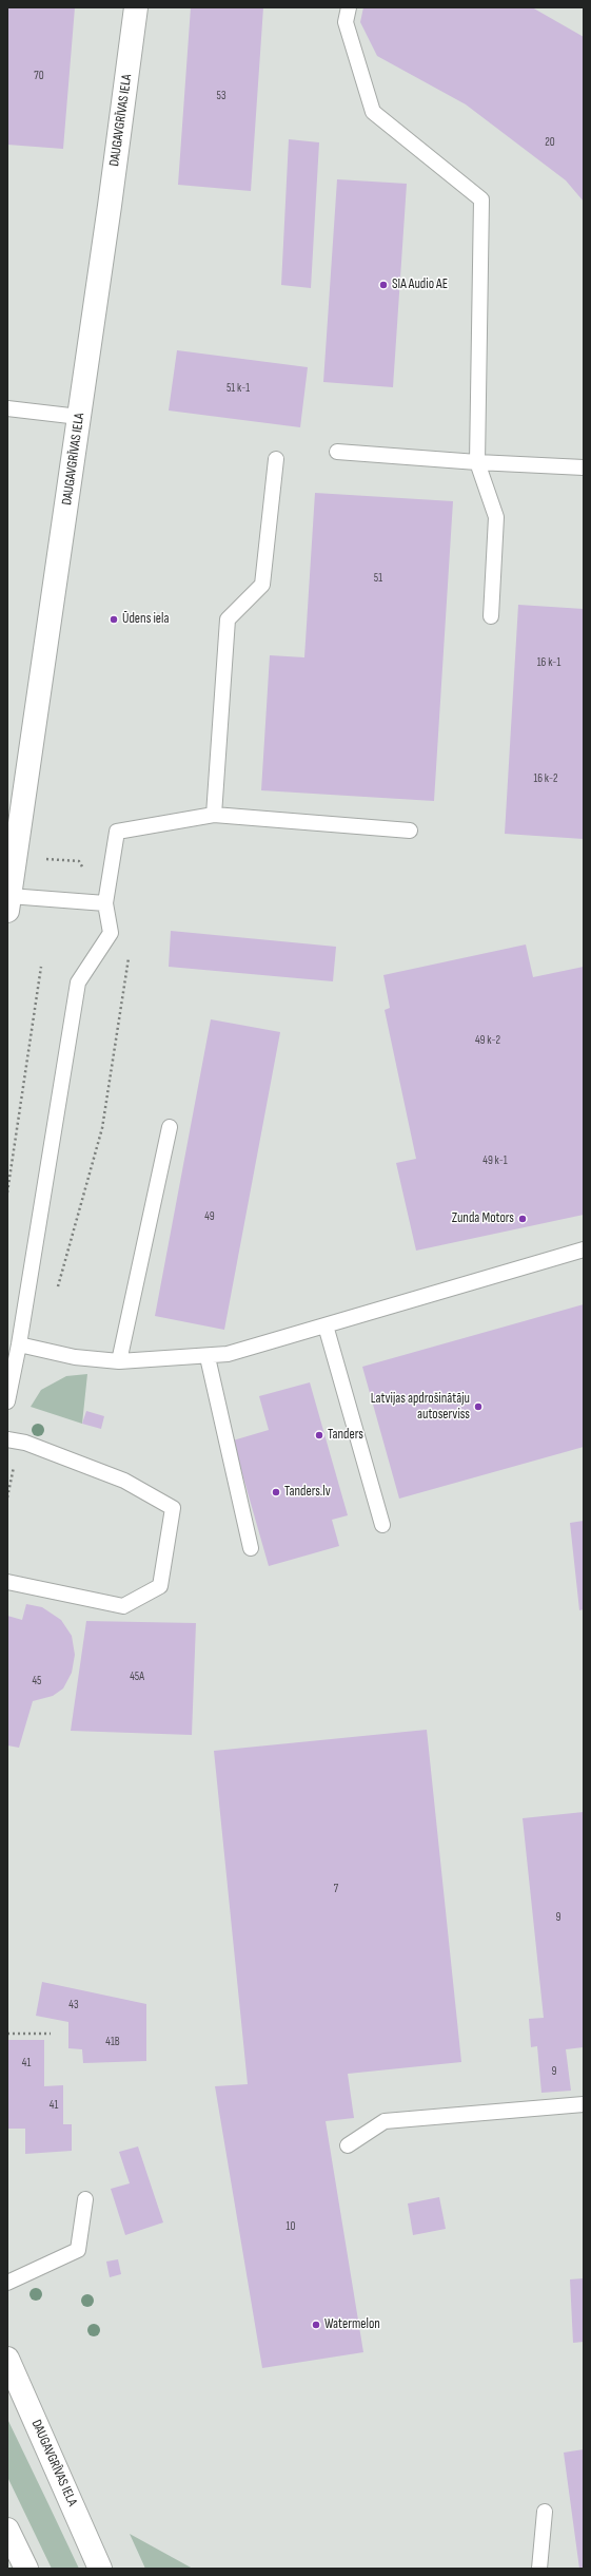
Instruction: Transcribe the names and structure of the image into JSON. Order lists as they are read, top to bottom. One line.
{"streets":{"main road":["DAUGAVGRĪVAS IELA"]},"places":["SIA Audio AE","Ūdens iela","Zunda Motors","Latvijas apdrošinātāju autoserviss","Tanders","Tanders.lv","Watermelon"],"house_numbers":["70","53","20","51 k-1","51","16 k-1","16 k-2","49 k-2","49 k-1","49","45A","45","7","9","43","41B","41","9","41","10"]}
